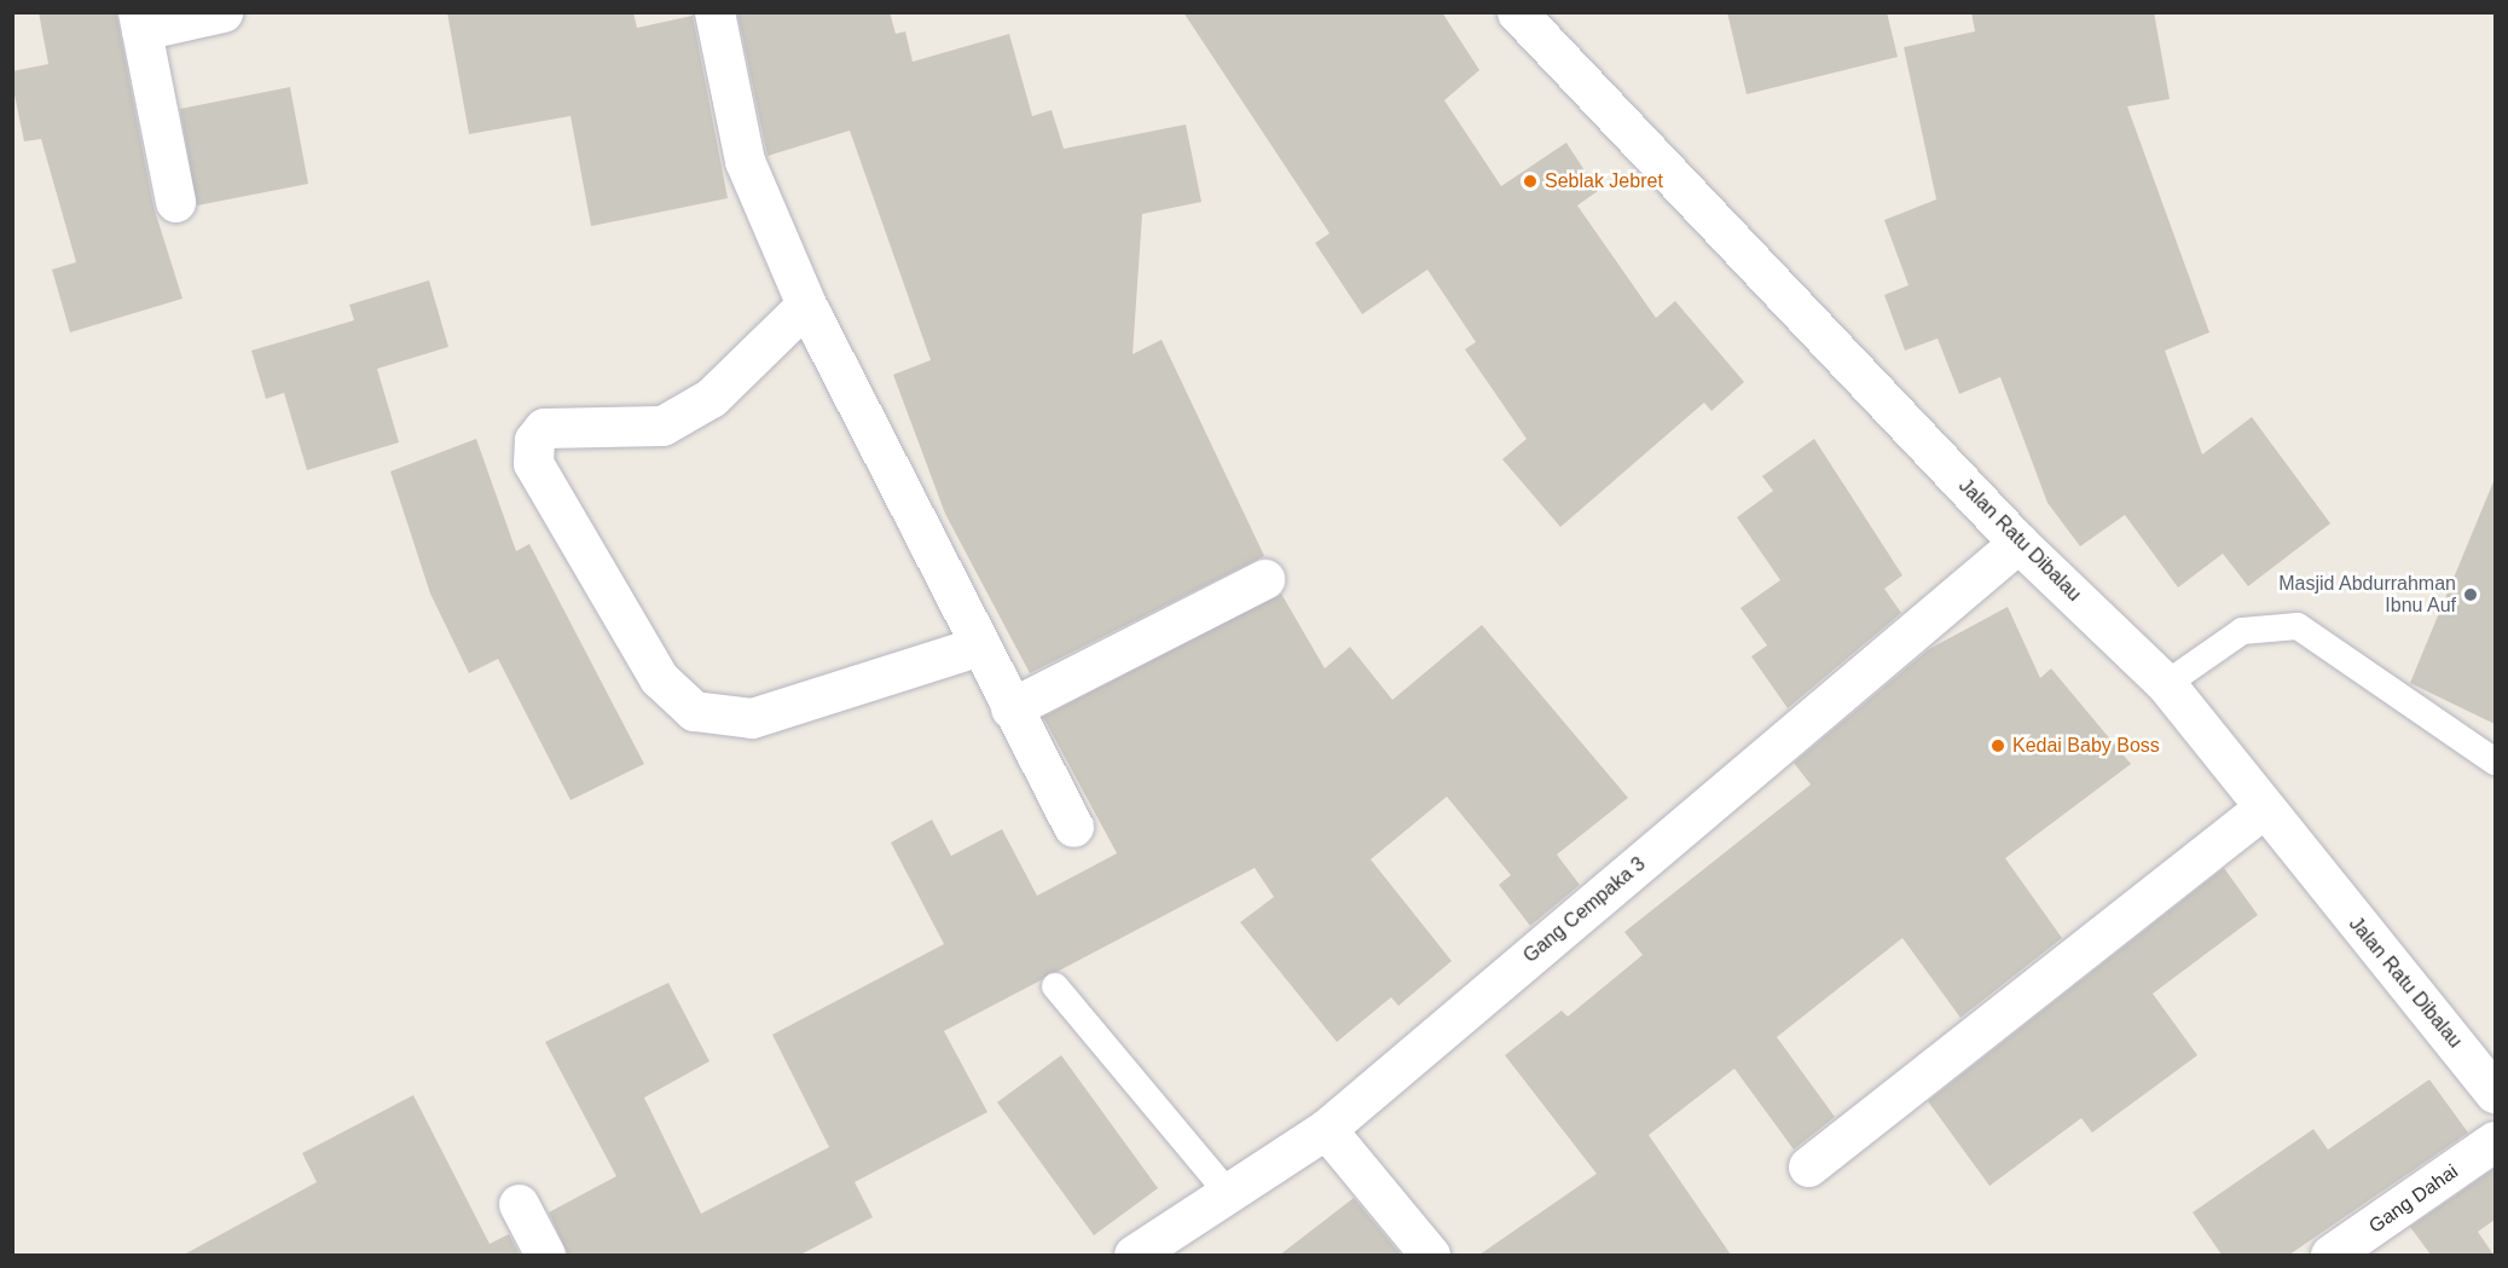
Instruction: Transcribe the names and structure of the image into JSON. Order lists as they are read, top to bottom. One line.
{"streets":{"street":["Jalan Ratu Dibalau","Gang Cempaka 3","Gang Dahai"]},"crossings":[["Jalan Ratu Dibalau","Gang Cempaka 3"]],"places":["Seblak Jebret","Masjid Abdurrahman Ibnu Auf","Kedai Baby Boss"]}
